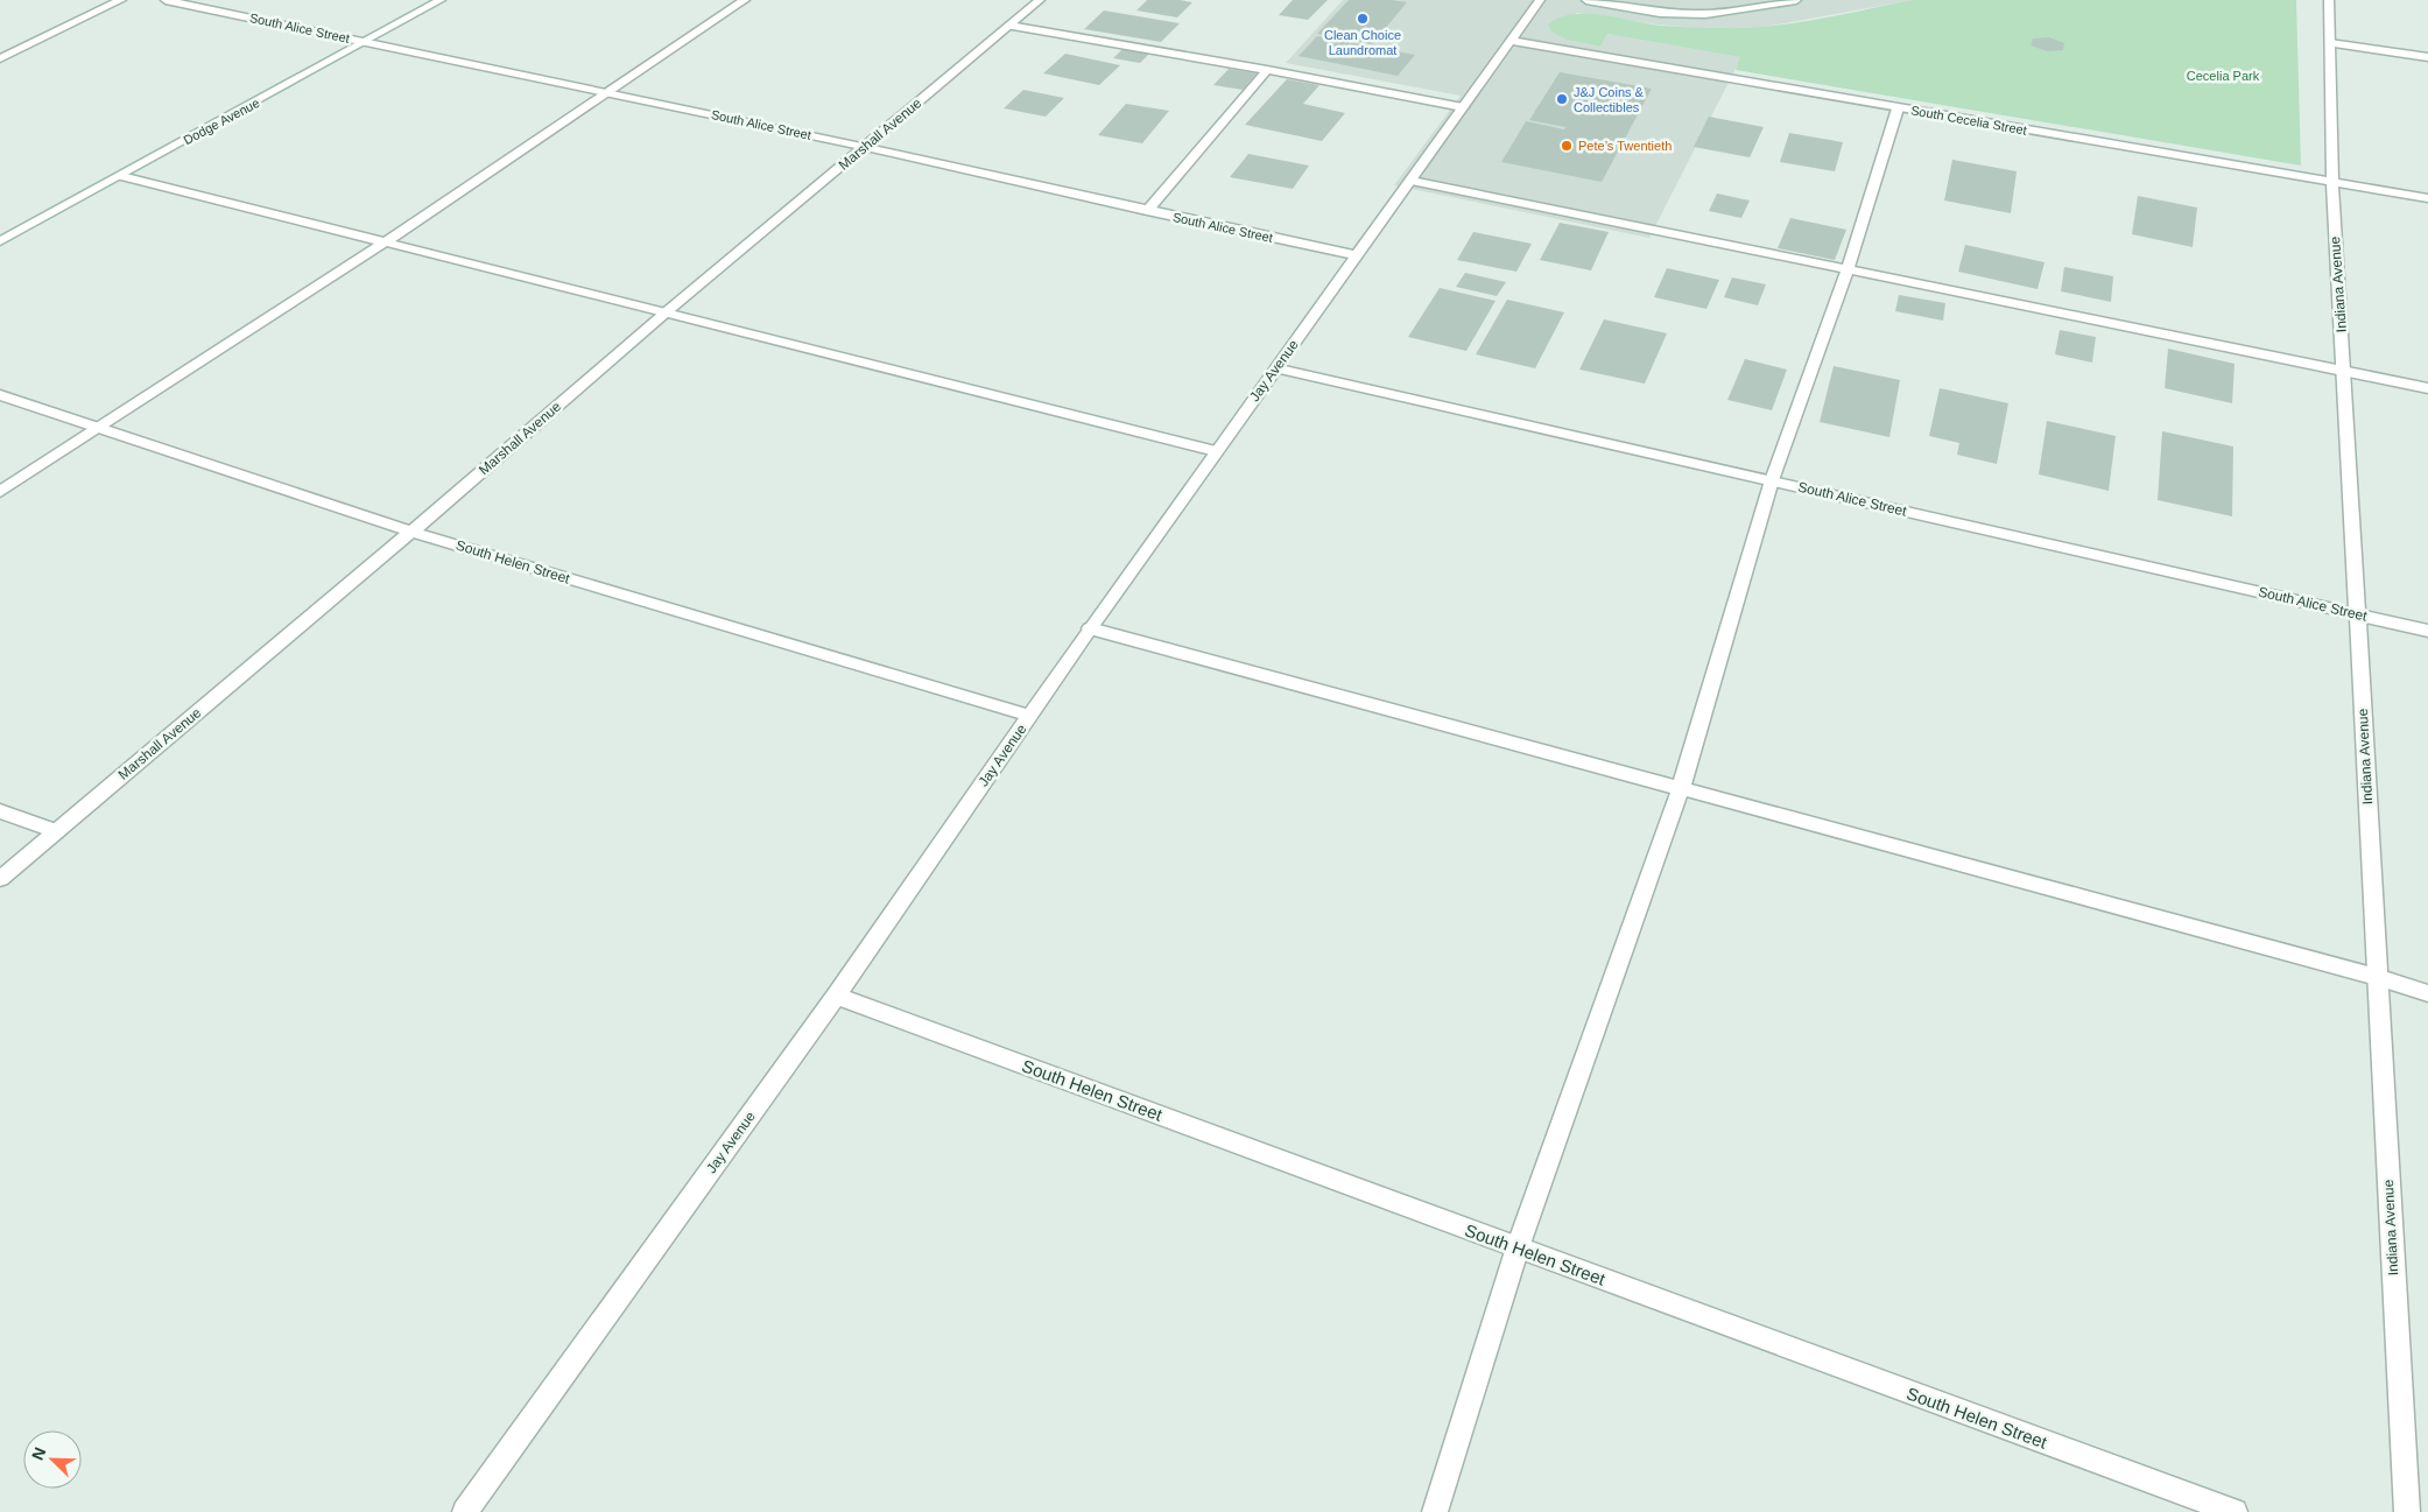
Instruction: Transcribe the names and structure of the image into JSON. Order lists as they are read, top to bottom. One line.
{"streets":{"street":["South Alice Street","South Cecelia Street","Dodge Avenue","Marshall Avenue","Indiana Avenue","Jay Avenue","South Helen Street"]},"crossings":[["South Alice Street","Dodge Avenue"],["South Alice Street","Marshall Avenue"],["South Alice Street","Indiana Avenue"],["South Alice Street","Jay Avenue"],["South Cecelia Street","Indiana Avenue"],["South Cecelia Street","Jay Avenue"],["Marshall Avenue","South Helen Street"],["Jay Avenue","South Helen Street"]],"parks":["Cecelia Park"],"places":["Clean Choice Laundromat","J&J Coins & Collectibles","Pete’s Twentieth"],"north":"top left"}
